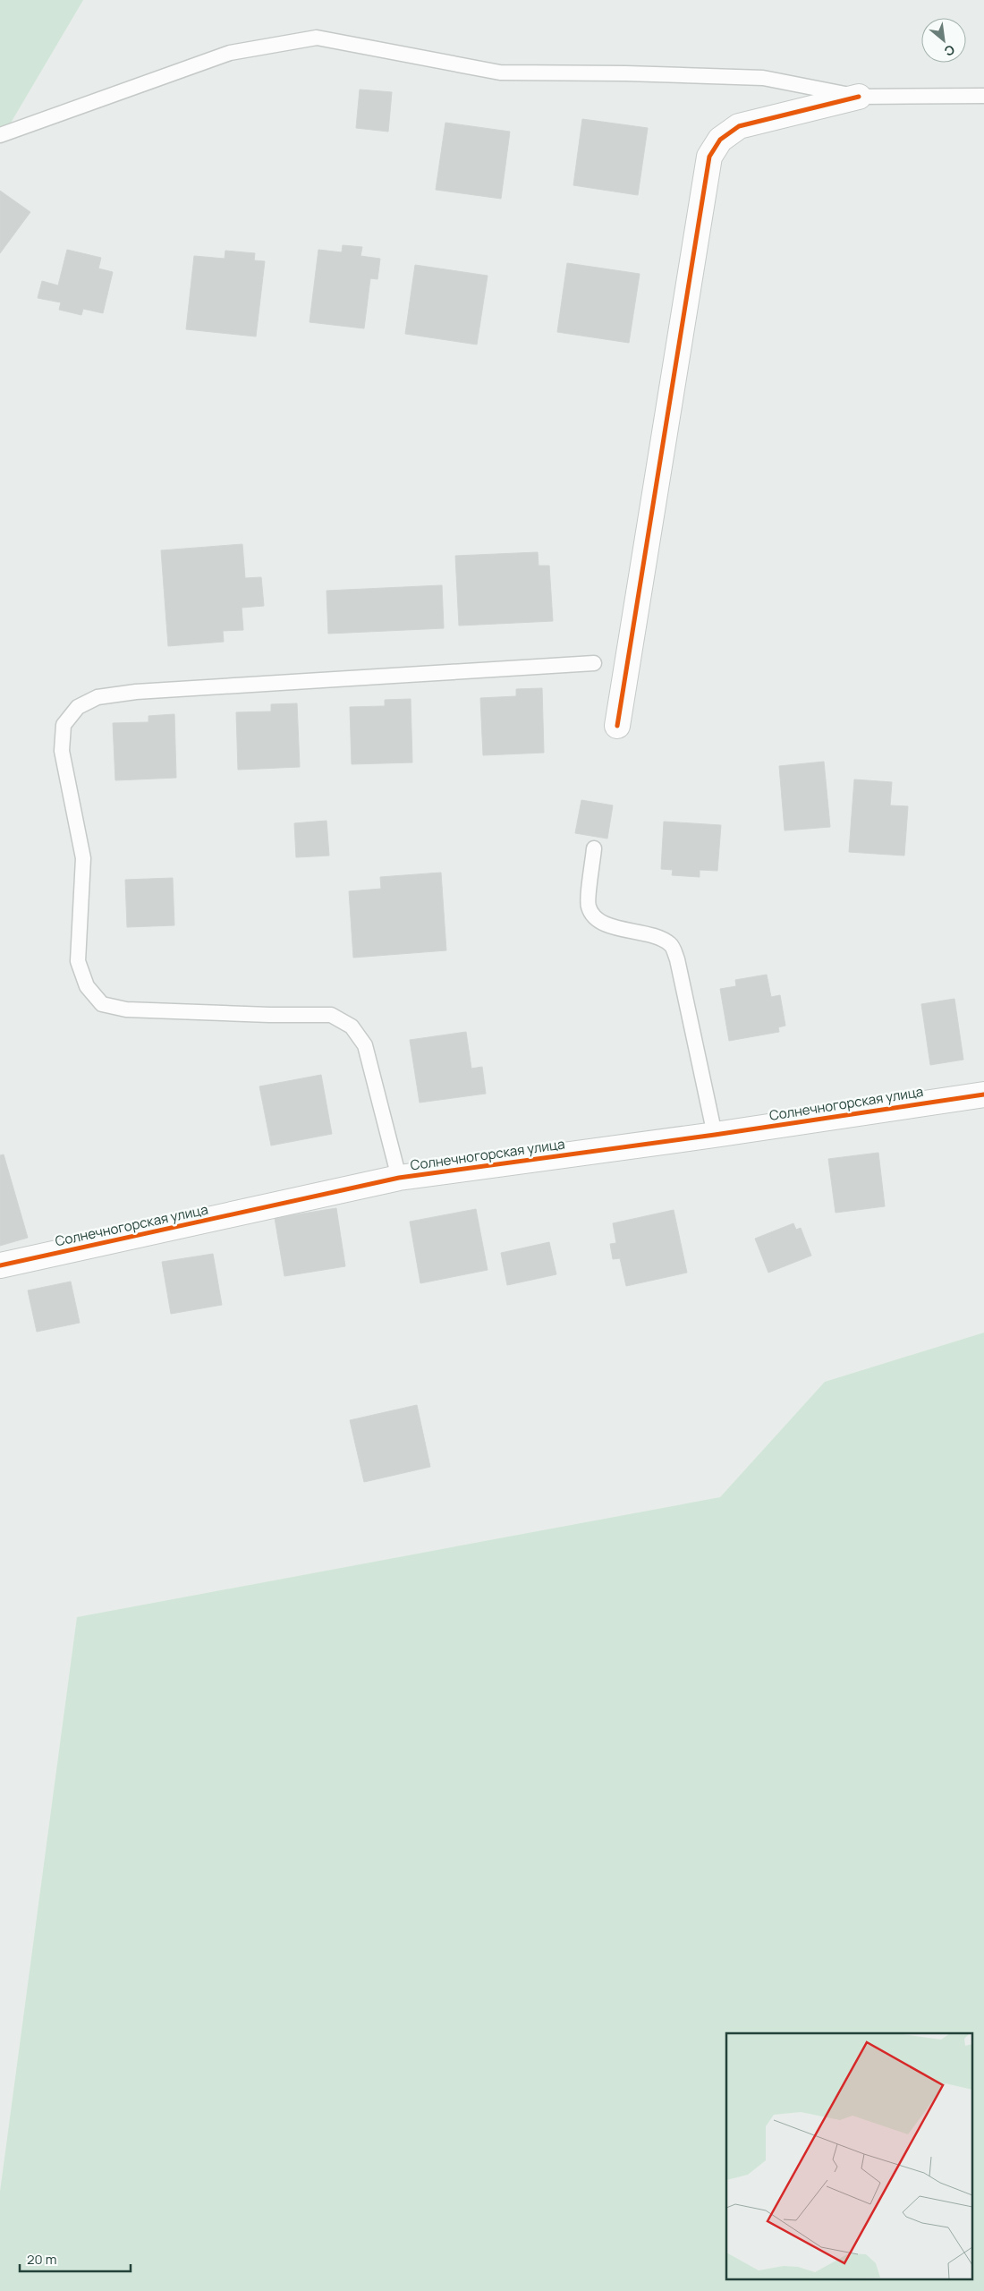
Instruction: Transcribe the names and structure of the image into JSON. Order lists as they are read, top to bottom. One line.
{"streets":{"street":["Солнечногорская улица"]},"scale_bar":"20 m","north":"bottom right"}
